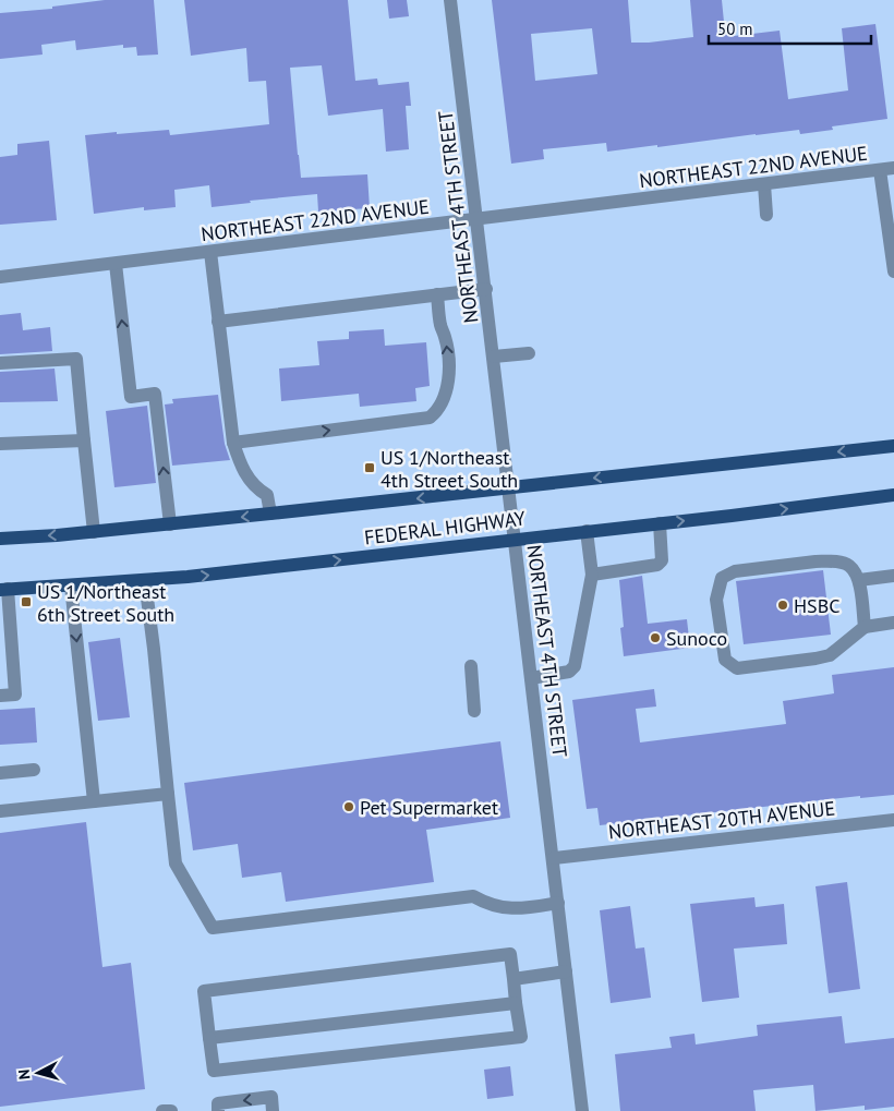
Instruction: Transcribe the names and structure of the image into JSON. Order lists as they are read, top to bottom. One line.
{"streets":{"main road":["FEDERAL HIGHWAY"],"street":["NORTHEAST 22ND AVENUE","NORTHEAST 4TH STREET","NORTHEAST 20TH AVENUE"]},"crossings":[["NORTHEAST 22ND AVENUE","NORTHEAST 4TH STREET"],["NORTHEAST 4TH STREET","FEDERAL HIGHWAY"],["NORTHEAST 4TH STREET","NORTHEAST 20TH AVENUE"]],"places":{"transit":["US 1/Northeast 4th Street South","US 1/Northeast 6th Street South"],"other":["HSBC","Sunoco","Pet Supermarket"]},"scale_bar":"50 m","north":"left"}
